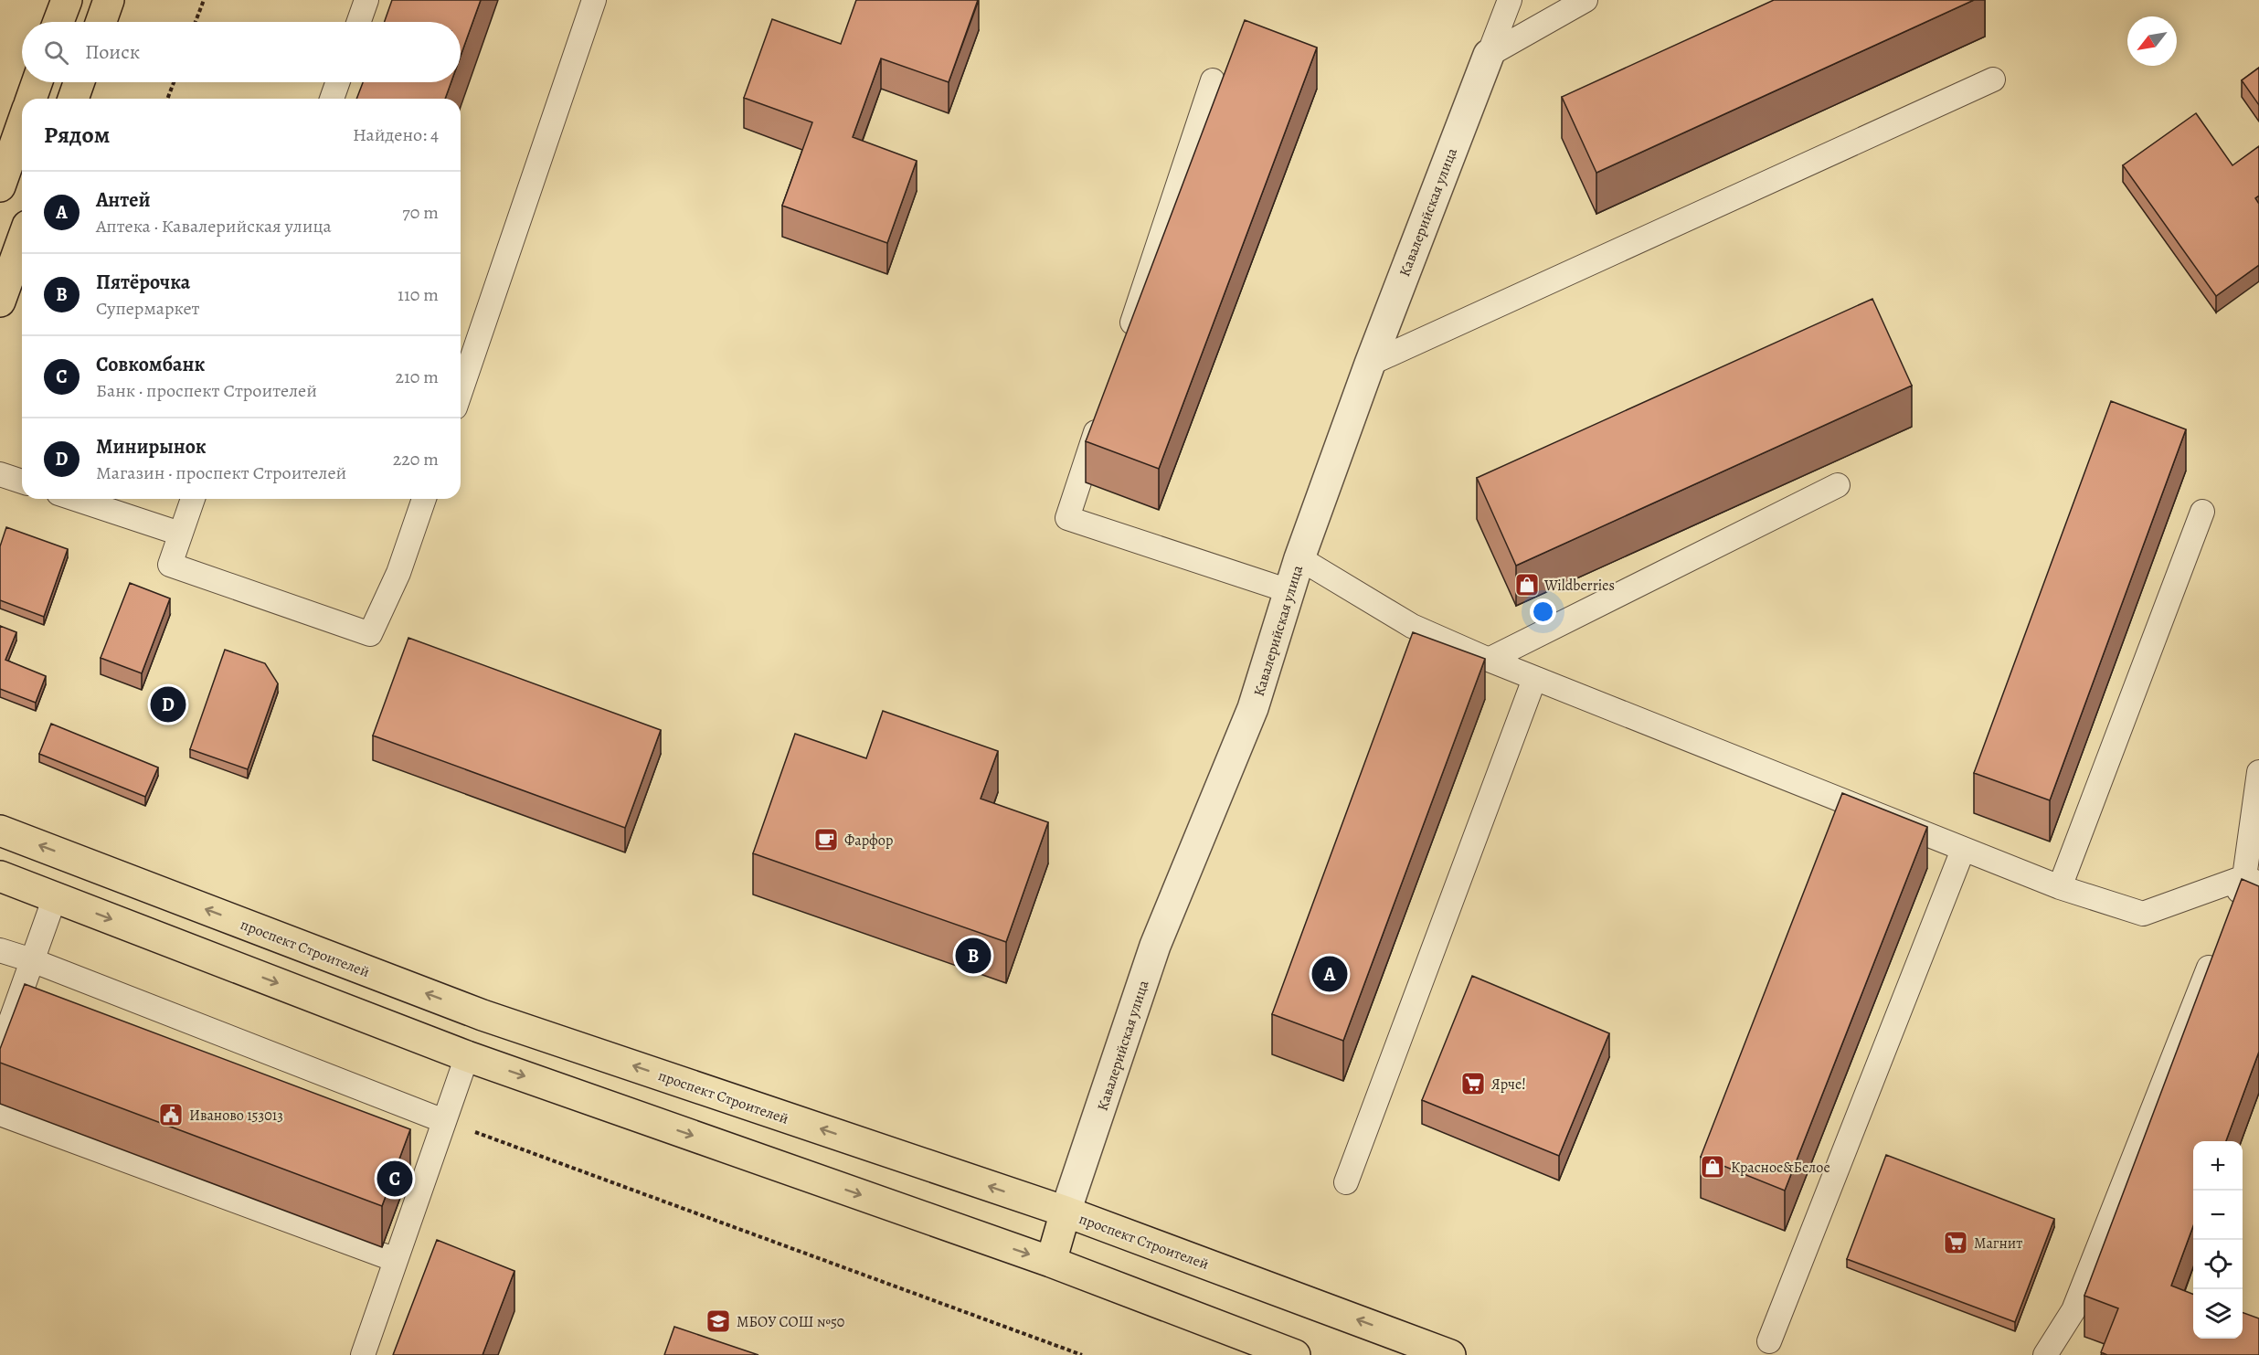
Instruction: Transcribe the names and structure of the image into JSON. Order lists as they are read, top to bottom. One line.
{"streets":{"main road":["Кавалерийская улица","проспект Строителей"]},"crossings":[["Кавалерийская улица","проспект Строителей"]],"places":{"shop":["Wildberries","Красное&Белое"],"cafe":["Фарфор"],"supermarket":["Ярче!","Магнит"],"public building":["Иваново 153013"],"school or university":["МБОУ СОШ №50"]},"north":"bottom left","page":{"search":"Поиск","heading":["Рядом","Найдено: 4"],"list":[{"mark":"A","name":"Антей","note":"Аптека · Кавалерийская улица","value":"70 m"},{"mark":"B","name":"Пятёрочка","note":"Супермаркет","value":"110 m"},{"mark":"C","name":"Совкомбанк","note":"Банк · проспект Строителей","value":"210 m"},{"mark":"D","name":"Минирынок","note":"Магазин · проспект Строителей","value":"220 m"}],"pins":["D","B","A","C"],"map_buttons":["+","−"]}}
